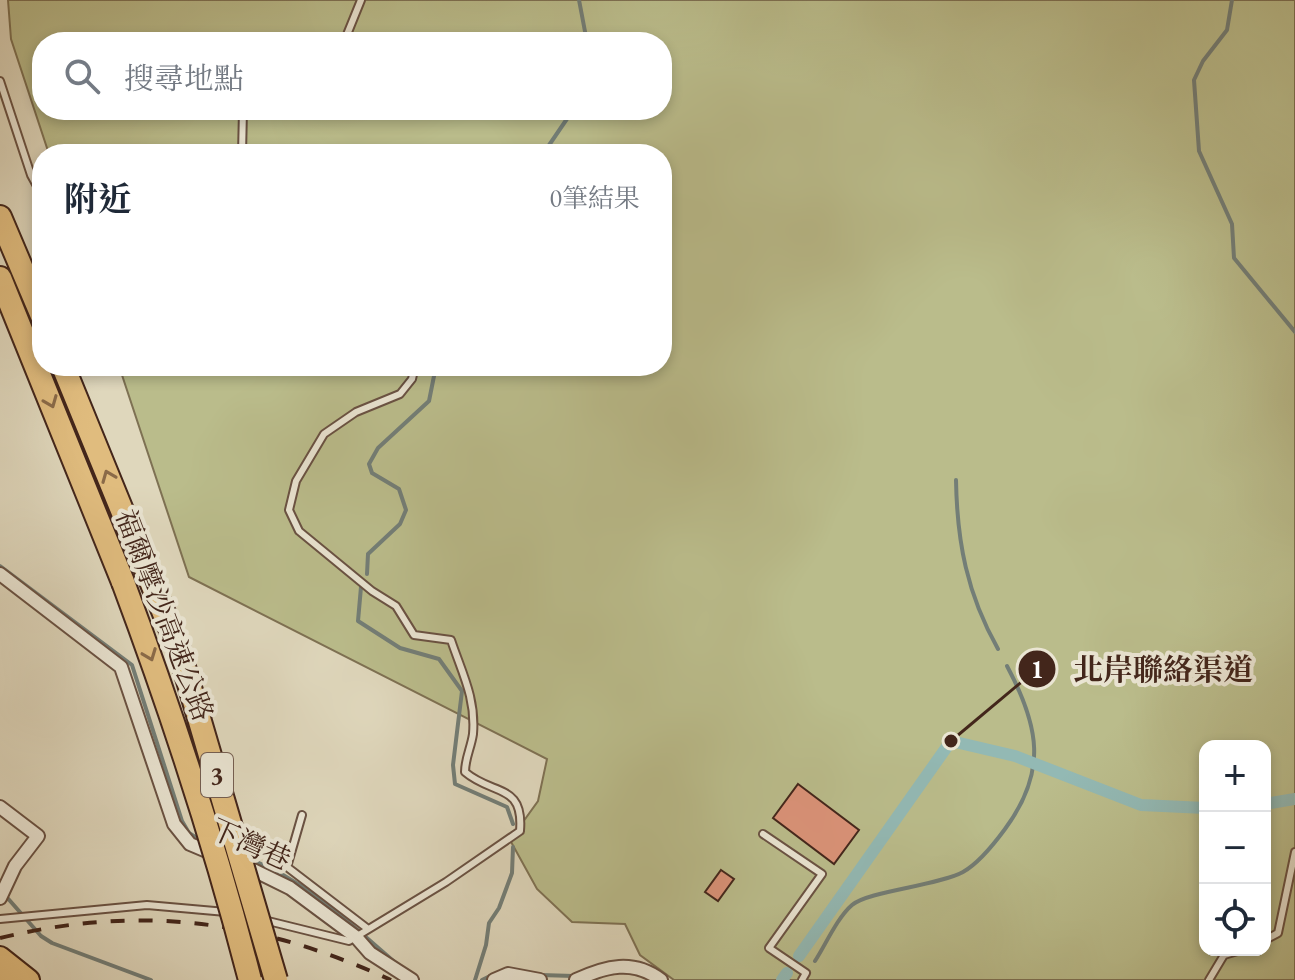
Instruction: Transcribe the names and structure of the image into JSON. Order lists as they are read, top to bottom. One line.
{"streets":{"highway":["福爾摩沙高速公路","3"],"street":["下灣巷"]},"places":["北岸聯絡渠道"],"page":{"search":"搜尋地點","heading":["附近","0筆結果"],"map_buttons":["+","−"]}}
